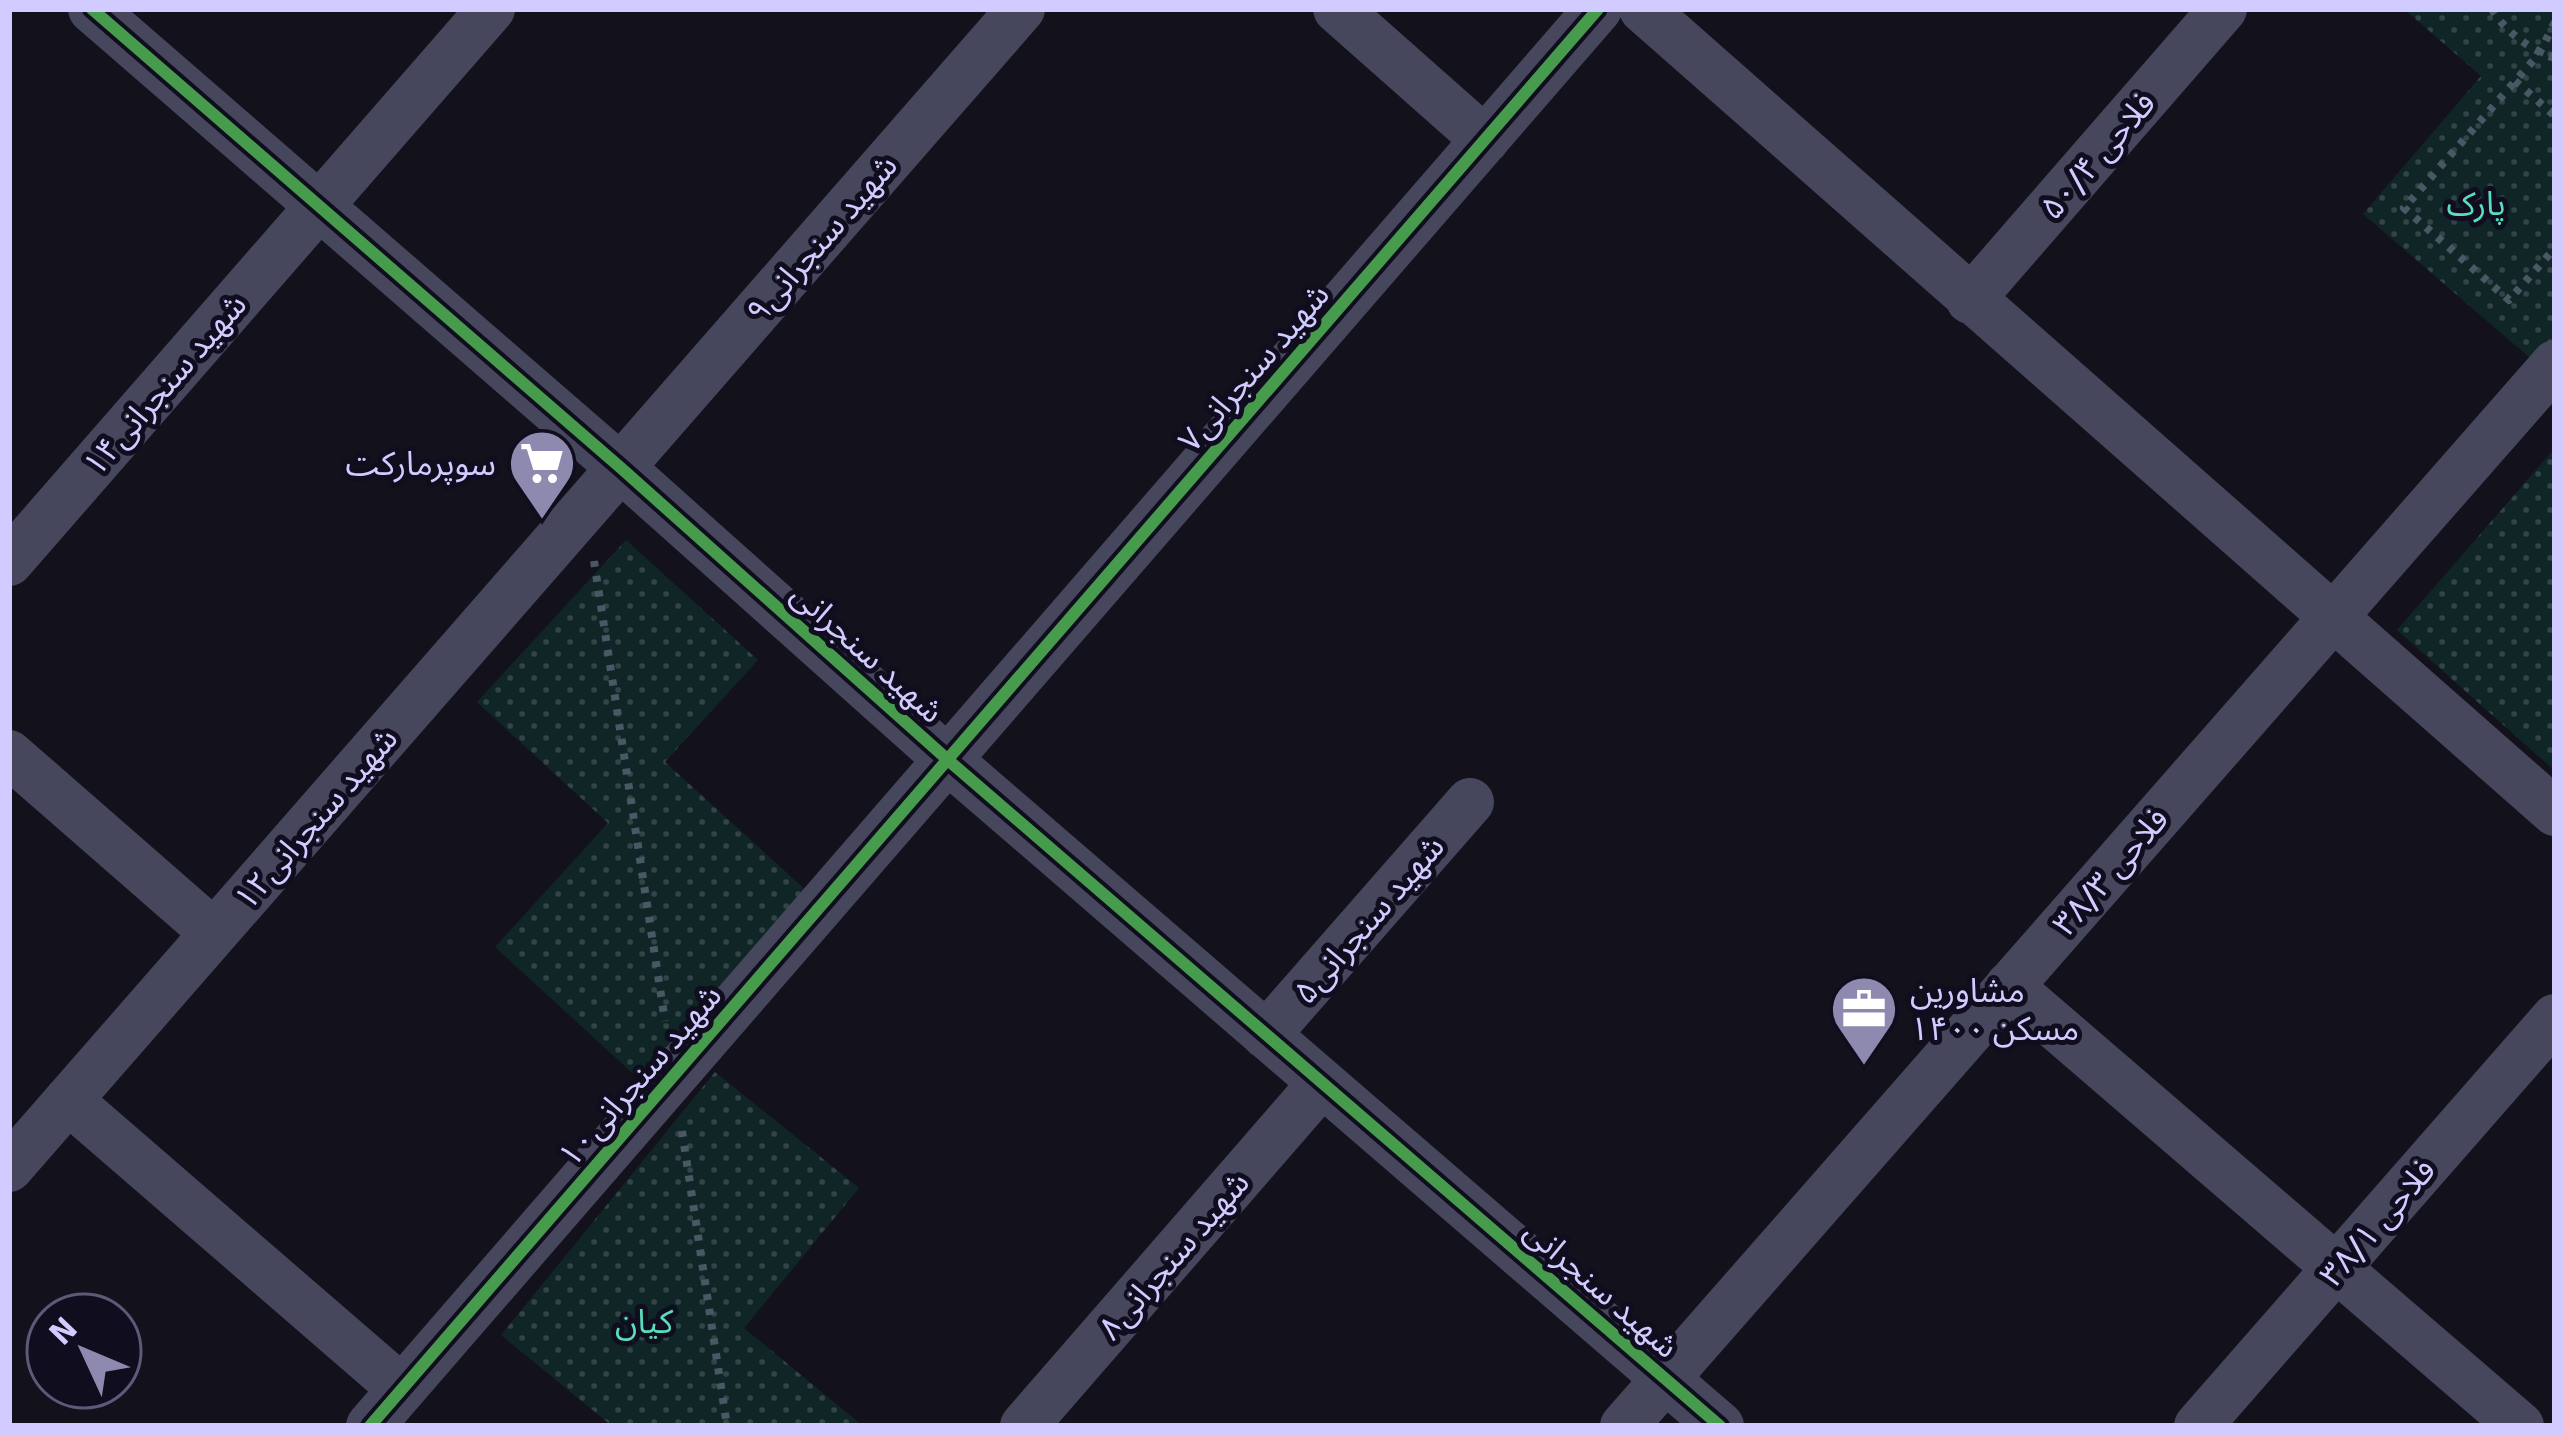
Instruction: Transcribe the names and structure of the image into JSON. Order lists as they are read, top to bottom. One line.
{"streets":{"street":["فلاحی ۵۰/۴","شهید سنجرانی۹","شهید سنجرانی۷","شهید سنجرانی۱۴","شهید سنجرانی","شهید سنجرانی۱۲","فلاحی ۳۸/۳","شهید سنجرانی۵","شهید سنجرانی۱۰","فلاحی ۳۸/۱","شهید سنجرانی۸"]},"crossings":[["شهید سنجرانی۹","شهید سنجرانی"],["شهید سنجرانی۹","شهید سنجرانی۱۲"],["شهید سنجرانی۷","شهید سنجرانی"],["شهید سنجرانی۷","شهید سنجرانی۱۰"],["شهید سنجرانی۱۴","شهید سنجرانی"],["شهید سنجرانی","شهید سنجرانی۱۲"],["شهید سنجرانی","فلاحی ۳۸/۳"],["شهید سنجرانی","شهید سنجرانی۵"],["شهید سنجرانی","شهید سنجرانی۱۰"],["شهید سنجرانی","شهید سنجرانی۸"]],"parks":["پارک","کیان"],"places":{"supermarket":["سوپرمارکت"],"office":["مشاورین مسکن ۱۴۰۰"]},"north":"top left"}
